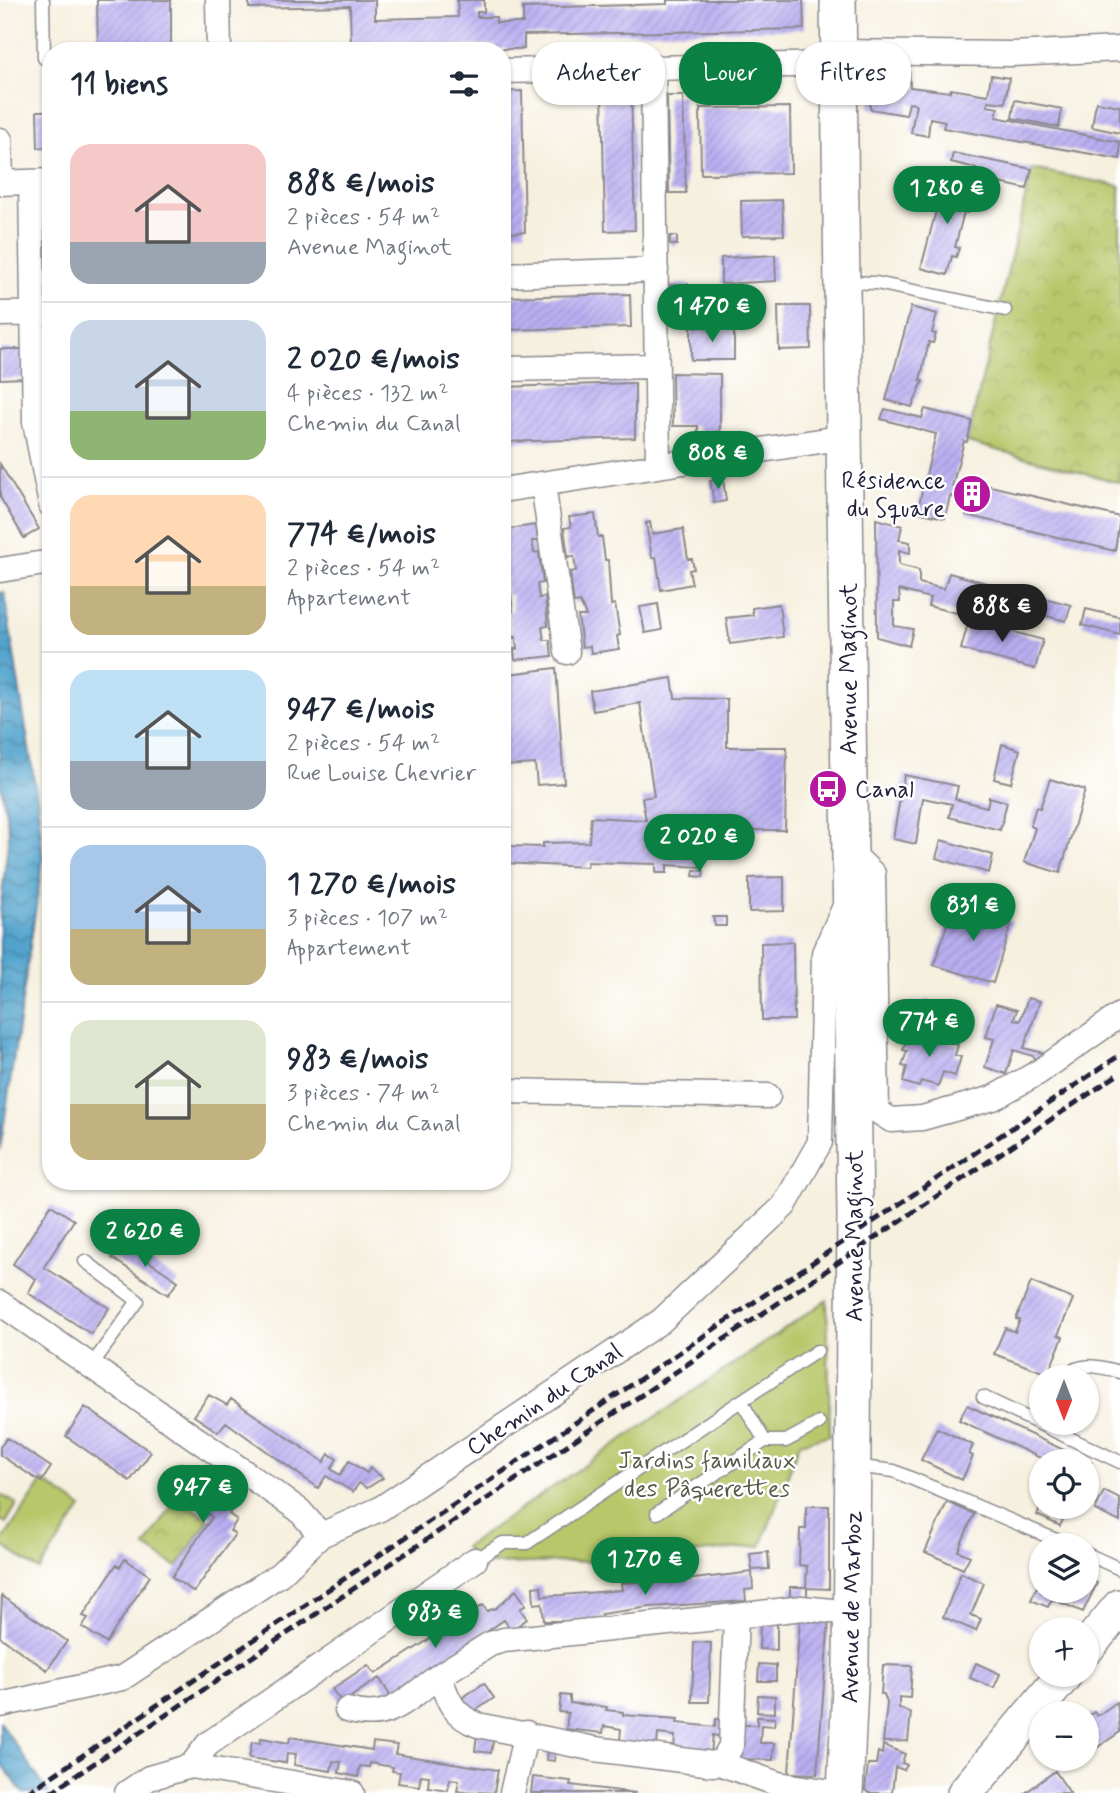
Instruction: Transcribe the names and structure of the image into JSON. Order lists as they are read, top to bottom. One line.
{"streets":{"main road":["Avenue Maginot","Avenue de Marboz"],"street":["Chemin du Canal"]},"crossings":[["Avenue Maginot","Chemin du Canal"],["Avenue Maginot","Avenue de Marboz"]],"parks":["Jardins familiaux des Pâquerettes"],"places":{"building":["Résidence du Square"],"bus stop":["Canal"]},"north":"bottom","page":{"chip":["Acheter","Louer","Filtres"],"heading":"11 biens","list":[{"name":"888 €/mois","note":"2 pièces · 54 m² · Avenue Maginot"},{"name":"2 020 €/mois","note":"4 pièces · 132 m² · Chemin du Canal"},{"name":"774 €/mois","note":"2 pièces · 54 m² · Appartement"},{"name":"947 €/mois","note":"2 pièces · 54 m² · Rue Louise Chevrier"},{"name":"1 270 €/mois","note":"3 pièces · 107 m² · Appartement"},{"name":"983 €/mois","note":"3 pièces · 74 m² · Chemin du Canal"}],"price":["1 280 €","1 470 €","808 €","888 €","2 020 €","831 €","774 €","2 620 €","947 €","1 270 €","983 €"],"map_buttons":["+","−"]}}
